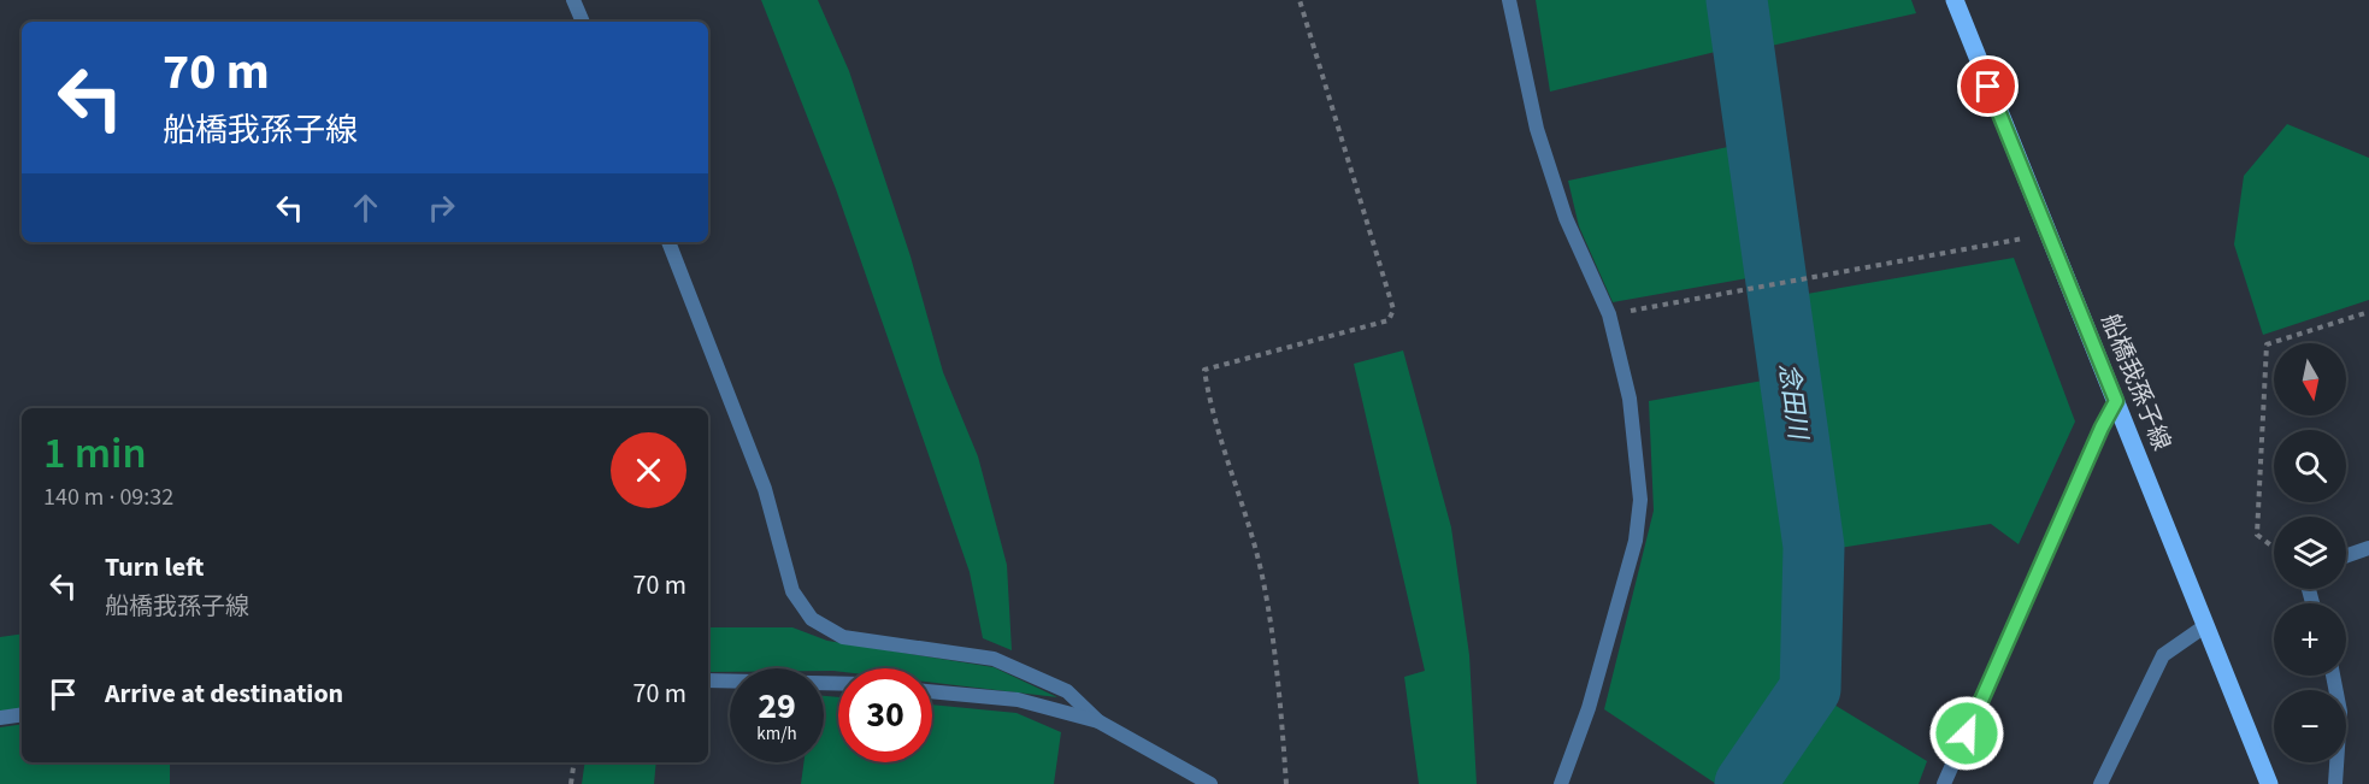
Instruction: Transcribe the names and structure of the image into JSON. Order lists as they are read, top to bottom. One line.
{"streets":{"main road":["船橋我孫子線"]},"water":["念田川"],"north":"bottom","page":{"turn":["70 m","船橋我孫子線"],"map_buttons":["+","−"],"heading":["1 min","140 m · 09:32"],"list":[{"name":"Turn left","note":"船橋我孫子線","value":"70 m"},{"name":"Arrive at destination","value":"70 m"}],"speed":"29 km/h","limit":"30"}}
